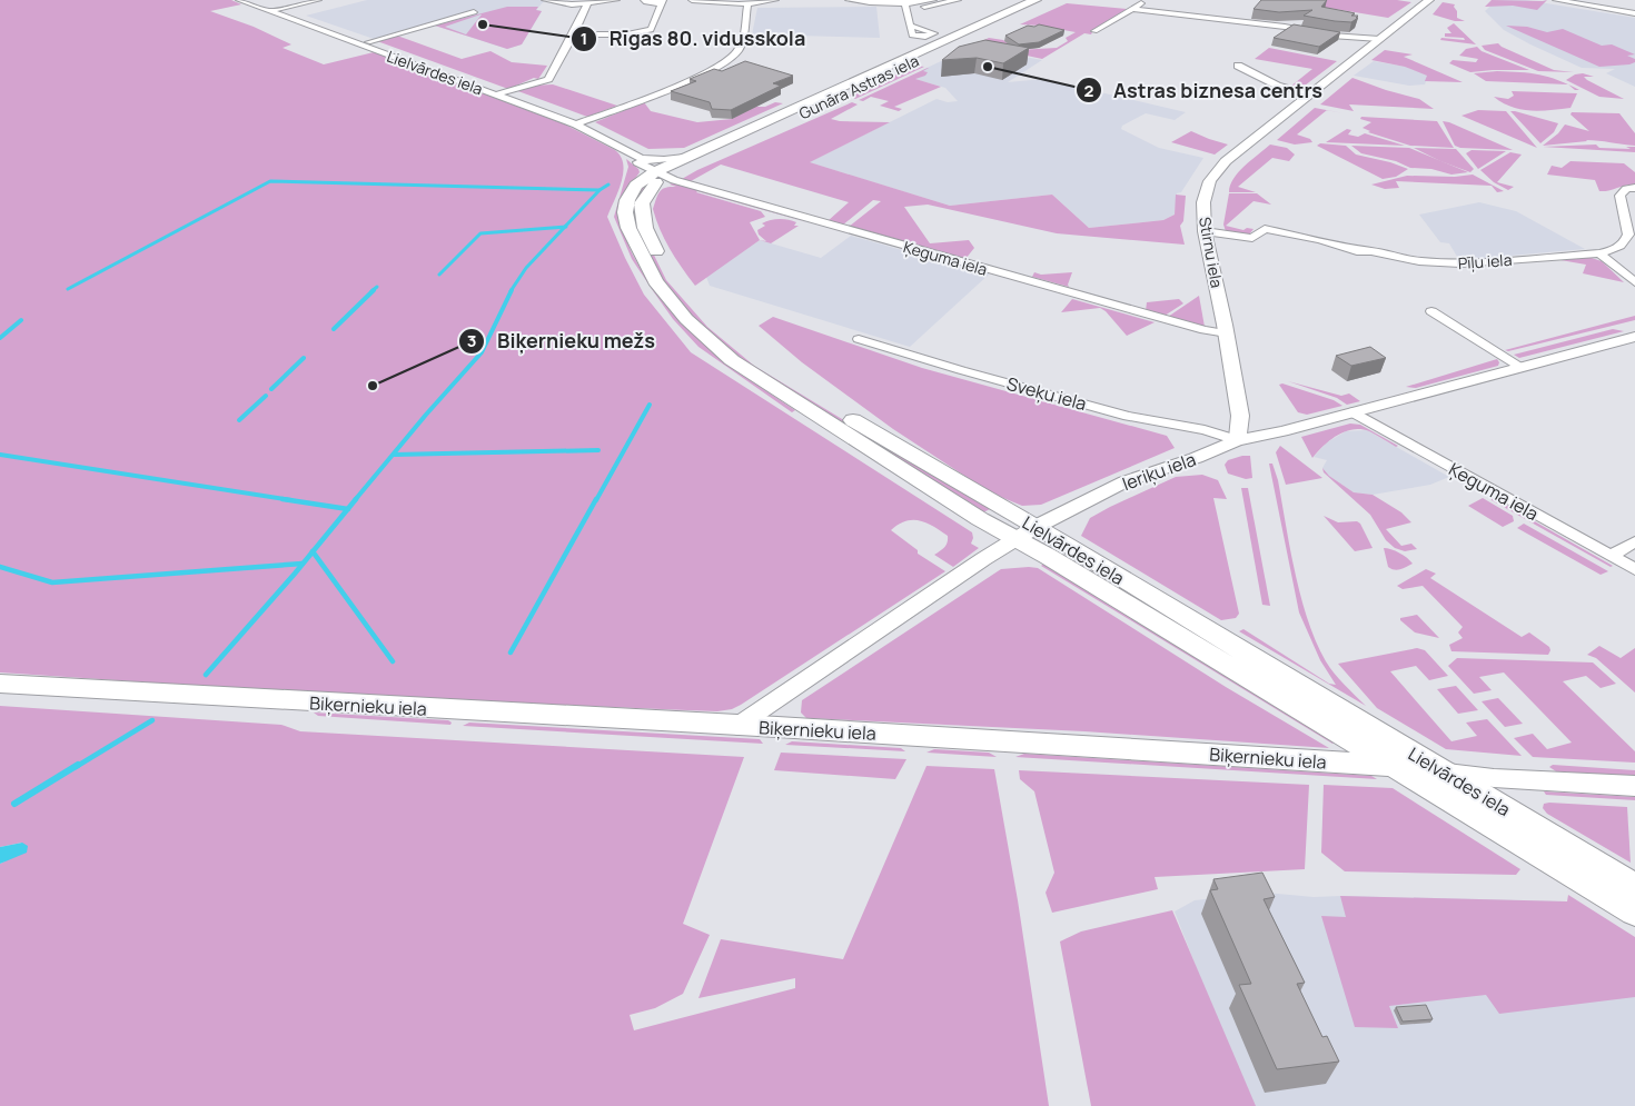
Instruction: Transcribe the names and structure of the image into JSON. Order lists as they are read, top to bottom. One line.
{"streets":{"main road":["Lielvārdes iela","Gunāra Astras iela","Biķernieku iela"],"street":["Stirnu iela","Ķeguma iela","Pīļu iela","Sveķu iela","Ieriķu iela"]},"crossings":[["Lielvārdes iela","Gunāra Astras iela"],["Lielvārdes iela","Ķeguma iela"],["Lielvārdes iela","Ieriķu iela"],["Lielvārdes iela","Biķernieku iela"],["Gunāra Astras iela","Ķeguma iela"],["Stirnu iela","Ķeguma iela"],["Stirnu iela","Pīļu iela"],["Stirnu iela","Sveķu iela"],["Stirnu iela","Ieriķu iela"],["Ķeguma iela","Ieriķu iela"],["Sveķu iela","Ieriķu iela"],["Ieriķu iela","Biķernieku iela"]],"places":["Rīgas 80. vidusskola","Astras biznesa centrs","Biķernieku mežs"]}
